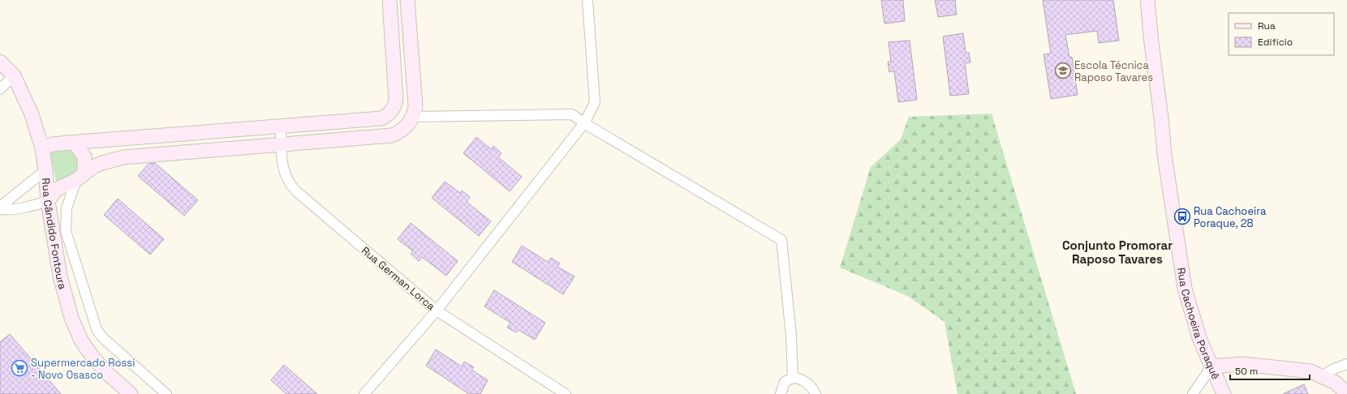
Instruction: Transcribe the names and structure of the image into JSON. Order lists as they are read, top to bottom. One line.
{"streets":{"street":["Rua Cândido Fontoura","Rua German Lorca","Rua Cachoeira Poraquê"]},"districts":["Conjunto Promorar Raposo Tavares"],"places":{"school or university":["Escola Técnica Raposo Tavares"],"bus stop":["Rua Cachoeira Poraque, 28"],"supermarket":["Supermercado Rossi - Novo Osasco"]},"legend":["Rua","Edifício"],"scale_bar":"50 m"}
